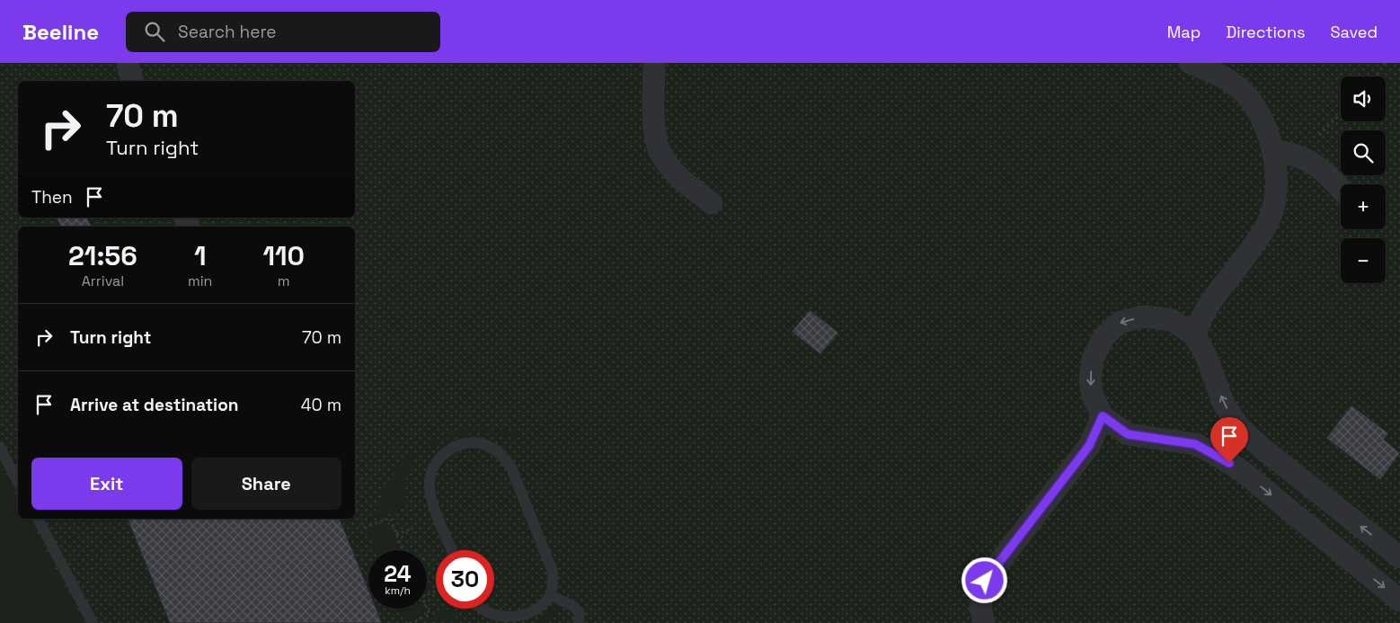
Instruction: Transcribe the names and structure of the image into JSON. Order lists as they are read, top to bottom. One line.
{"page":{"header":"Beeline","search":"Search here","nav":["Map","Directions","Saved"],"map_buttons":["+","−"],"turn":["70 m","Turn right"],"then":"Then","eta":["21:56","Arrival","1","min","110","m"],"list":[{"name":"Turn right","value":"70 m"},{"name":"Arrive at destination","value":"40 m"}],"buttons":["Exit","Share"],"speed":"24 km/h","limit":"30"}}
